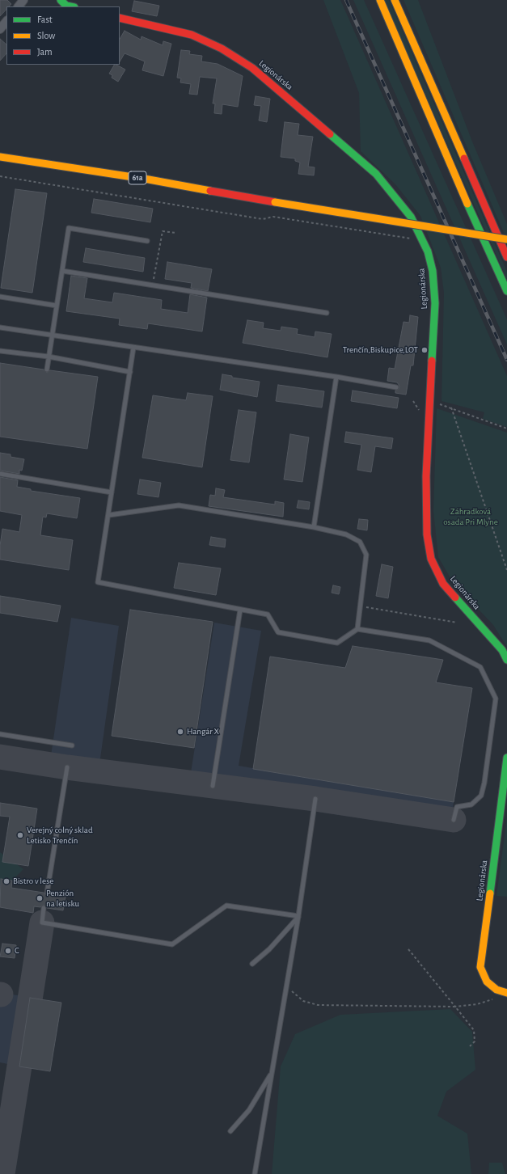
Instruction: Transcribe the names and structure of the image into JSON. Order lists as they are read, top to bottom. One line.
{"streets":{"main road":["Legionárska","61a"]},"parks":["Záhradková osada Pri Mlyne"],"places":["Trenčín,Biskupice,LOT","Hangár X","Verejný colný sklad Letisko Trenčín","Bistro v lese","Penzión na letisku","C"],"legend":["Fast","Slow","Jam"]}
